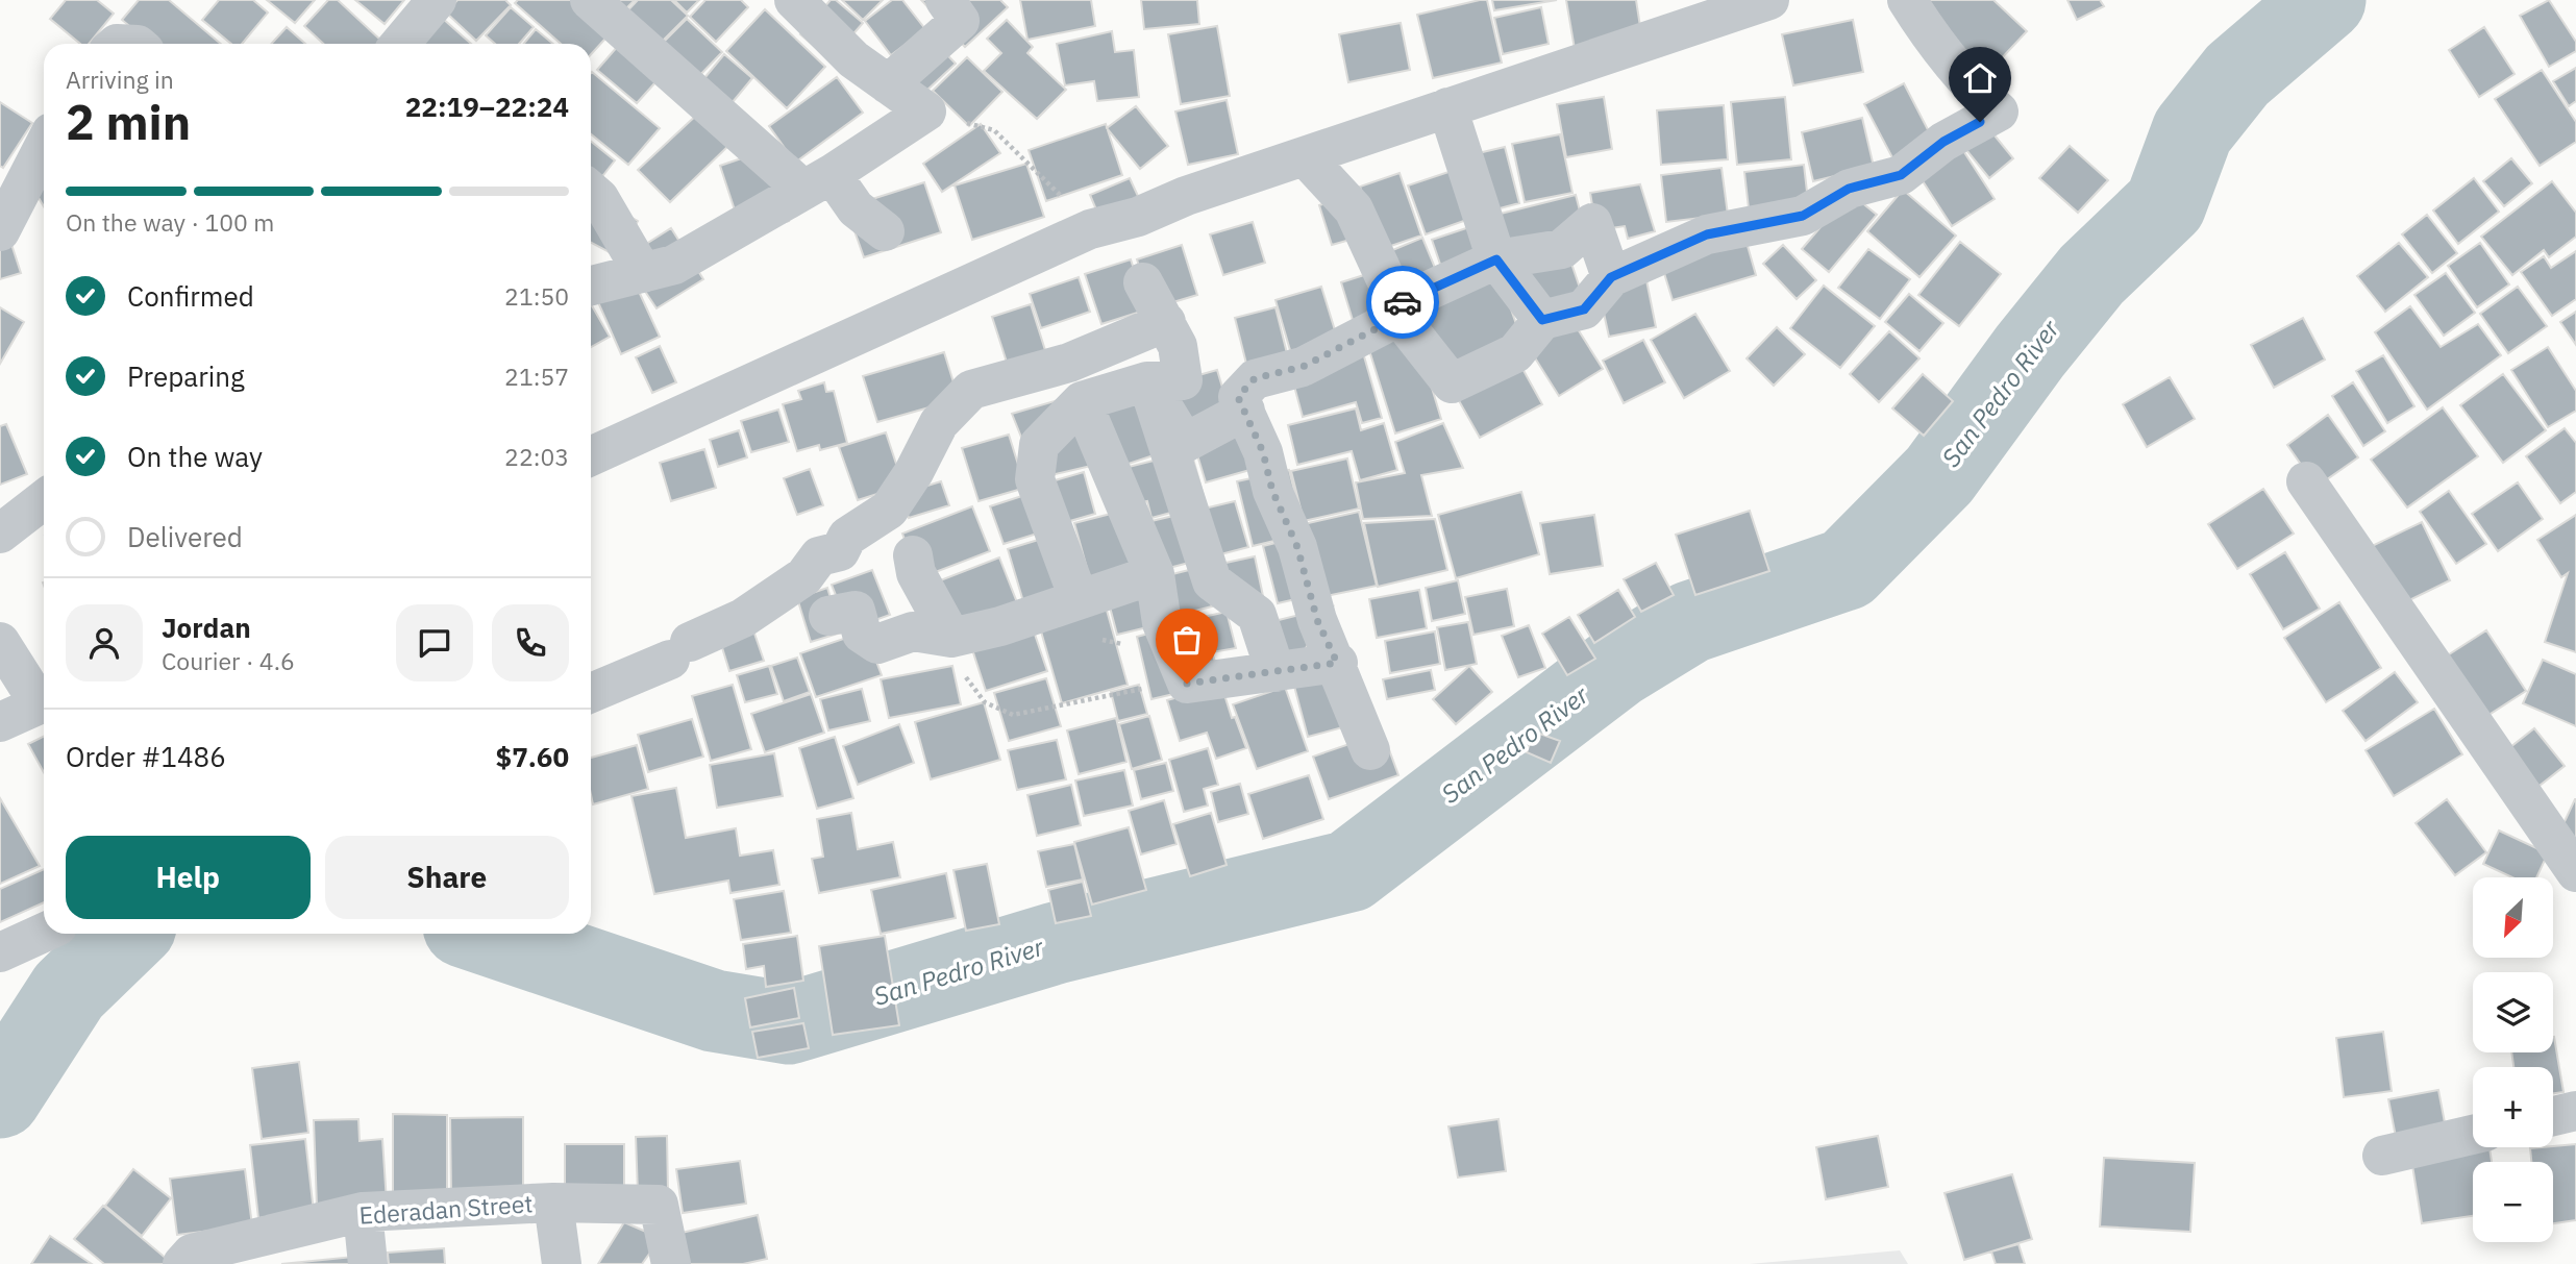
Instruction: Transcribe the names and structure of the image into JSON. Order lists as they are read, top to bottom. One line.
{"streets":{"street":["Ederadan Street"]},"water":["San Pedro River"],"north":"bottom left","page":{"heading":["2 min","Arriving in","22:19–22:24"],"panel":["Jordan","Courier · 4.6","Order #1486","$7.60"],"bar":"On the way · 100 m","list":[["Confirmed","21:50"],["Preparing","21:57"],["On the way","22:03"],"Delivered"],"buttons":["Help","Share"],"map_buttons":["+","−"]}}
